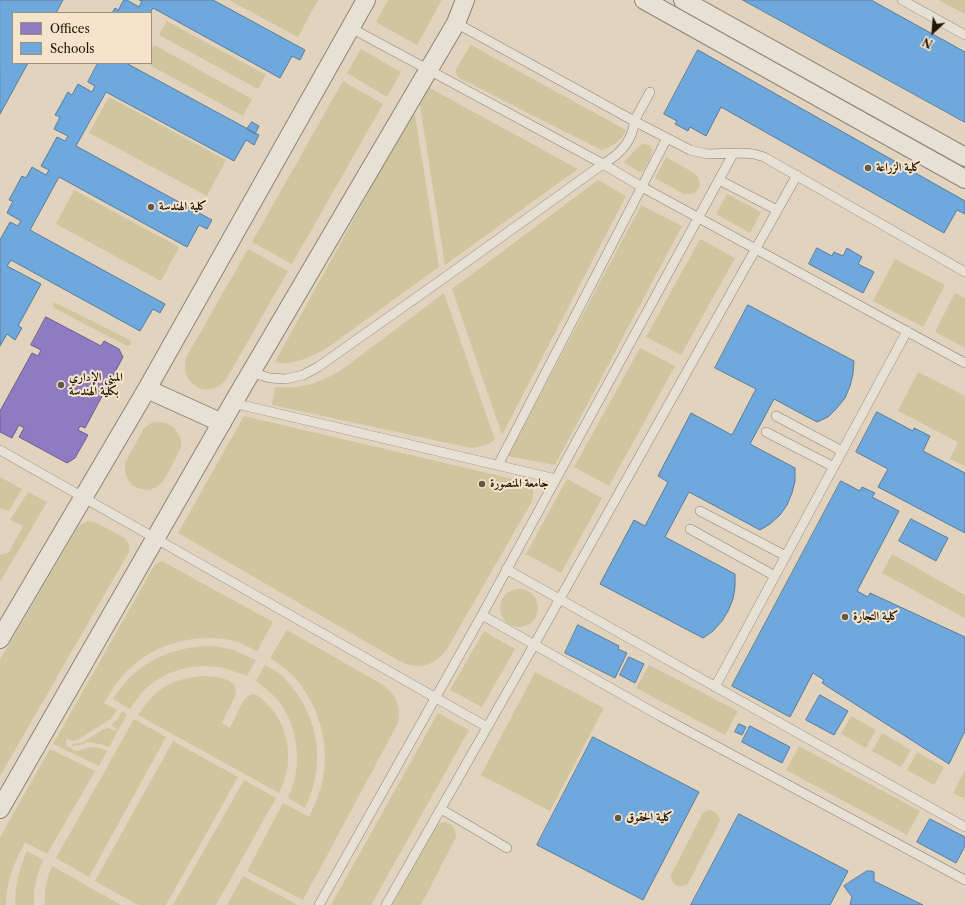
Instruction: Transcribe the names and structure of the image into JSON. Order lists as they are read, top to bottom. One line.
{"places":["كلية الزراعة","كلية الهندسة","المبنى الإداري بكلية الهندسة","جامعة المنصورة","كلية التجارة","كلية الحقوق"],"legend":["Offices","Schools"],"north":"bottom left"}
